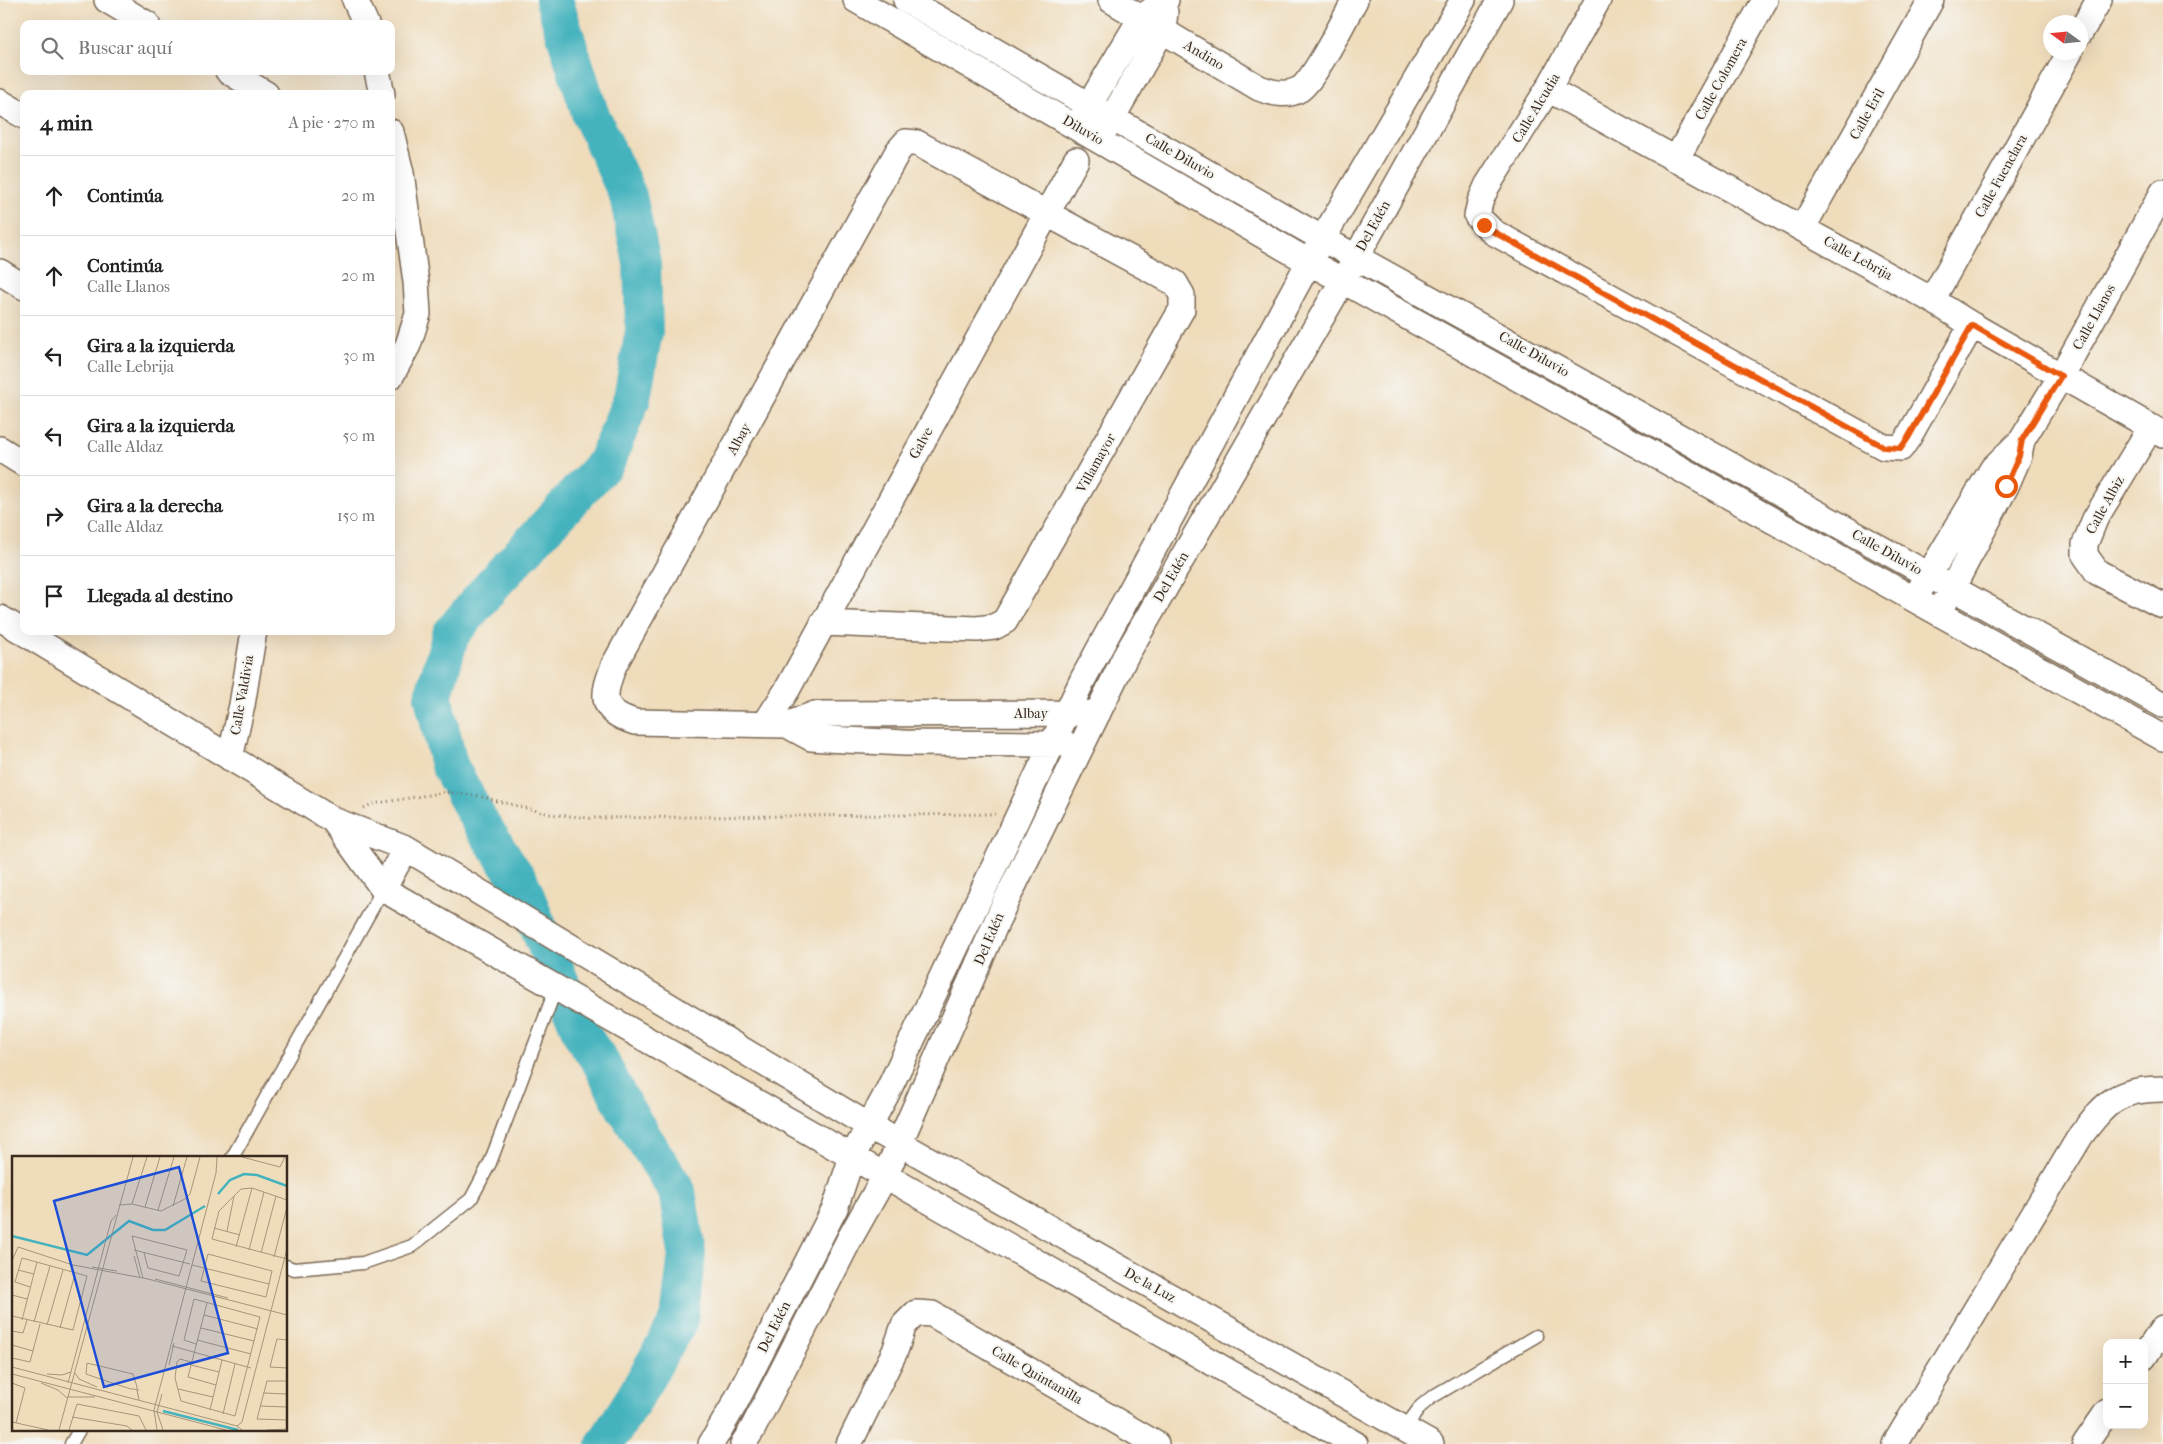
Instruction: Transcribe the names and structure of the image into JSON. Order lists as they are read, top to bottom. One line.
{"streets":{"street":["Andino","Calle Colomera","Calle Alcudia","Calle Eril","Diluvio","Calle Diluvio","Calle Fuenclara","Del Edén","Calle Lebrija","Calle Llanos","Albay","Galve","Villamayor","Calle Albiz","Calle Valdivia","De la Luz","Calle Quintanilla"]},"crossings":[["Calle Colomera","Calle Lebrija"],["Calle Alcudia","Calle Lebrija"],["Calle Eril","Calle Lebrija"],["Diluvio","Del Edén"],["Calle Diluvio","Del Edén"],["Calle Fuenclara","Calle Lebrija"],["Del Edén","Albay"],["Del Edén","De la Luz"],["Calle Lebrija","Calle Llanos"],["Calle Lebrija","Calle Albiz"],["Albay","Galve"],["Albay","Villamayor"],["Galve","Villamayor"]],"north":"left","page":{"search":"Buscar aquí","heading":["4 min","A pie · 270 m"],"list":[["Continúa","20 m"],["Continúa","Calle Llanos","20 m"],["Gira a la izquierda","Calle Lebrija","30 m"],["Gira a la izquierda","Calle Aldaz","50 m"],["Gira a la derecha","Calle Aldaz","150 m"],"Llegada al destino"],"map_buttons":["+","−"]}}
